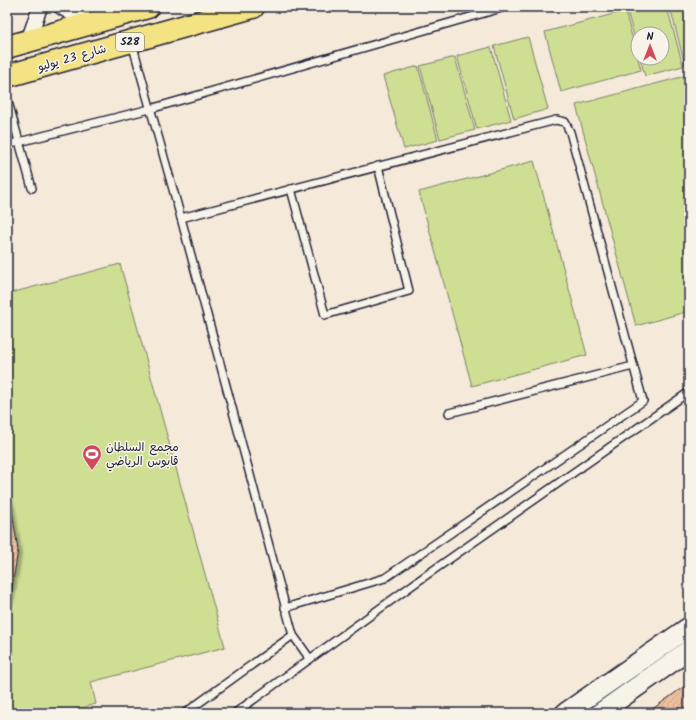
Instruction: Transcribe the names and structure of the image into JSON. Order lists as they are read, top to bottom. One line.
{"streets":{"main road":["S28","شارع 23 يوليو"]},"places":{"sports":["مجمع السلطان قابوس الرياضي"]},"north":"top"}
